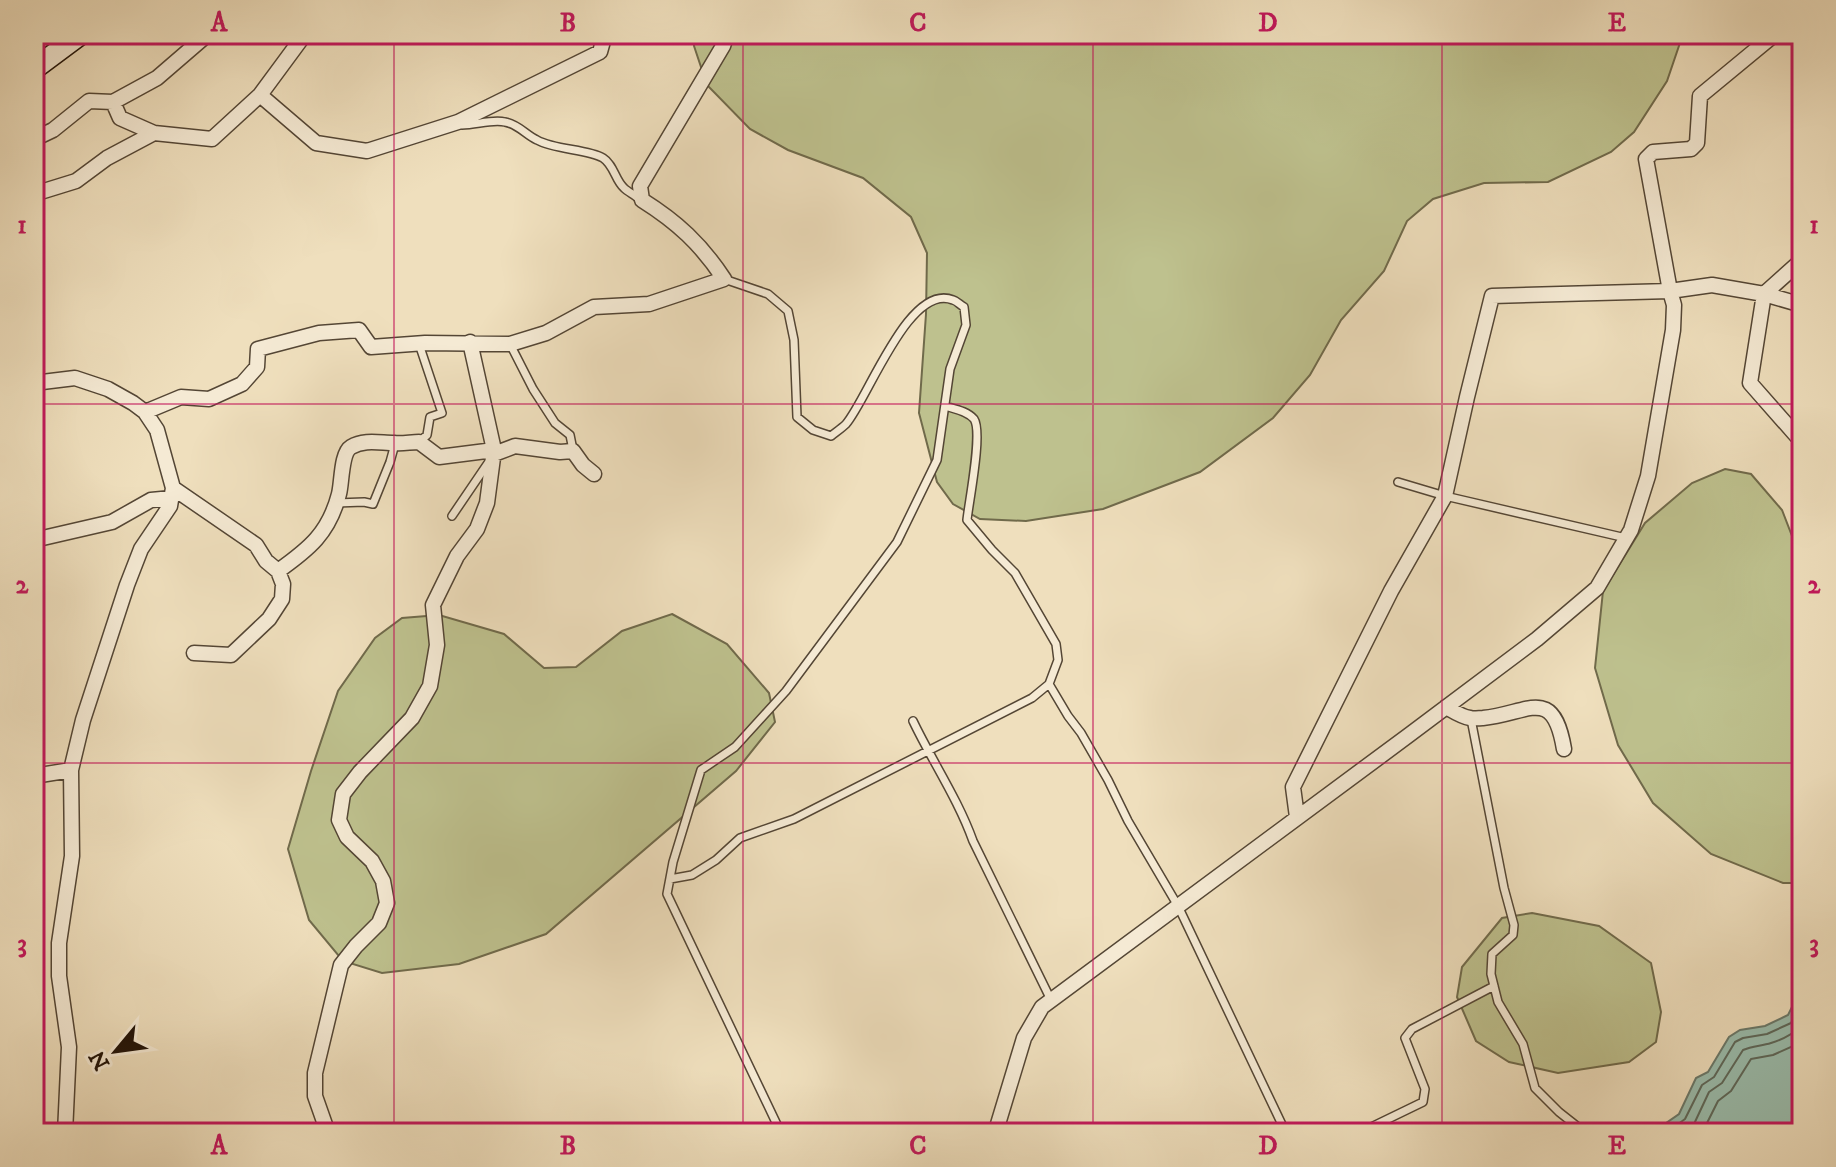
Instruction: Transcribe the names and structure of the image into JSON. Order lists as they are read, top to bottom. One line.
{"north":"bottom left","grid":{"columns":["A","B","C","D","E"],"rows":["1","2","3"]}}
